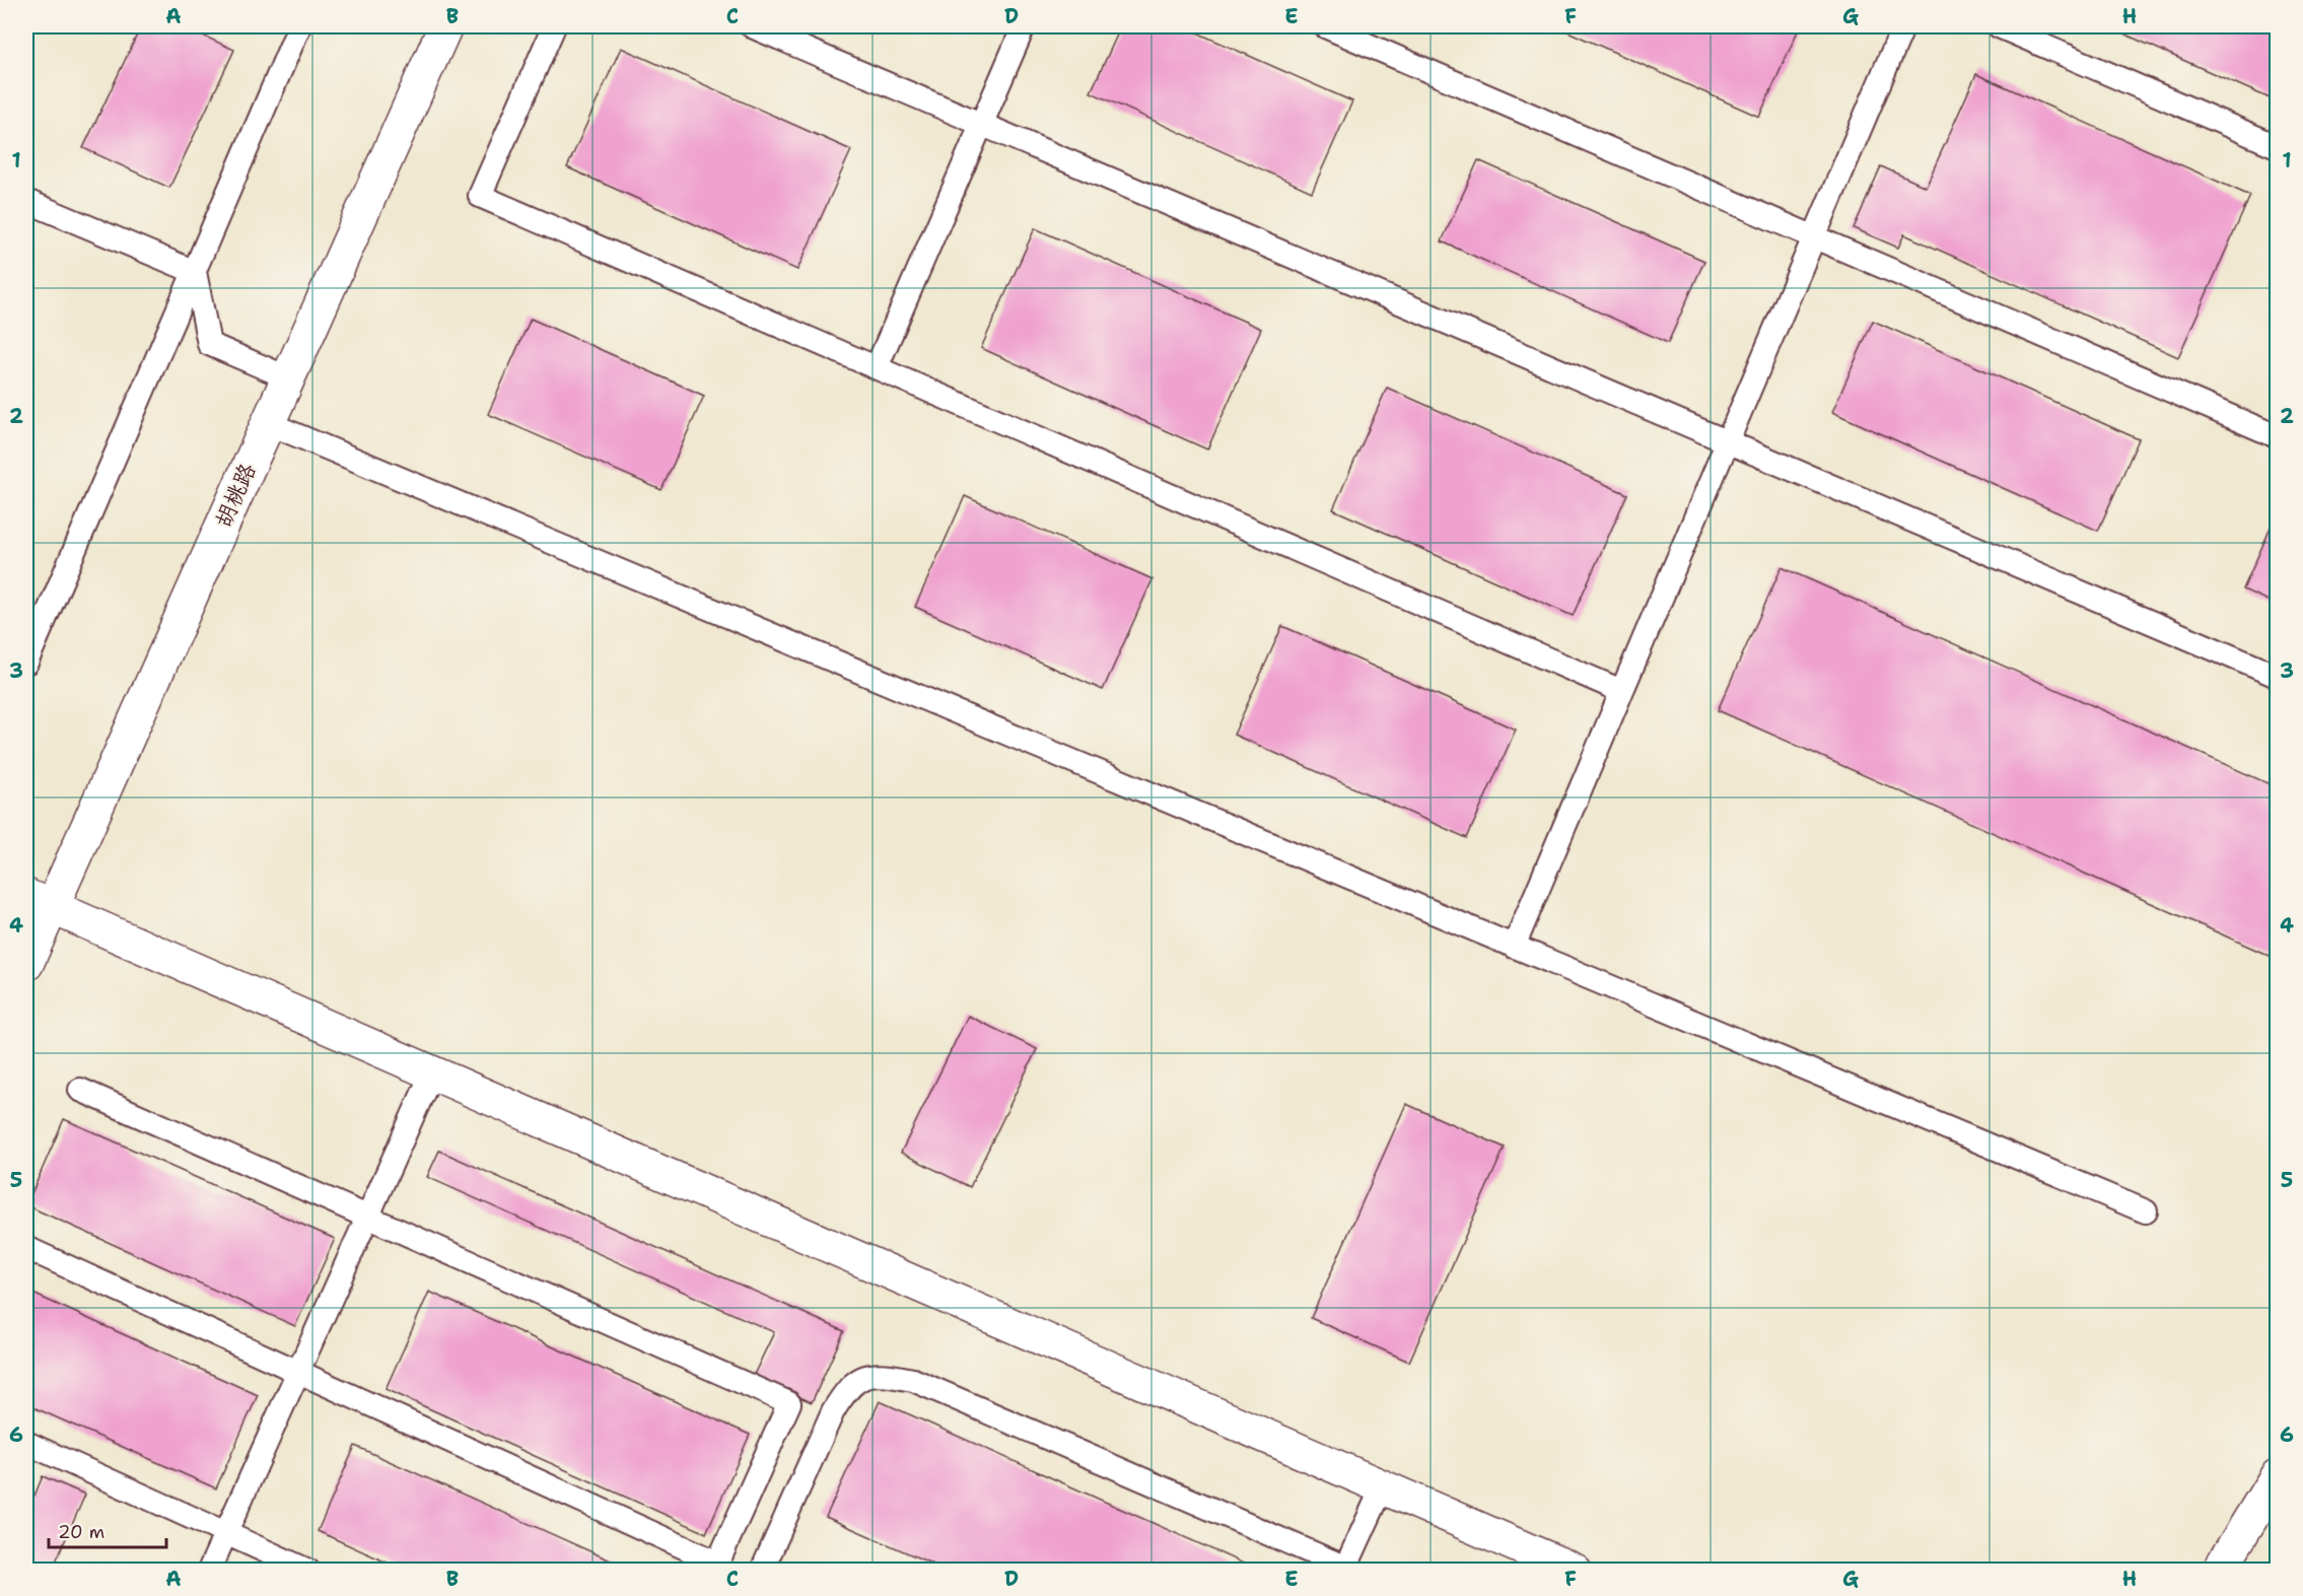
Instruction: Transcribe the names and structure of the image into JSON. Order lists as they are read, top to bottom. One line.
{"streets":{"street":["胡桃路"]},"scale_bar":"20 m","grid":{"columns":["A","B","C","D","E","F","G","H"],"rows":["1","2","3","4","5","6"]}}
